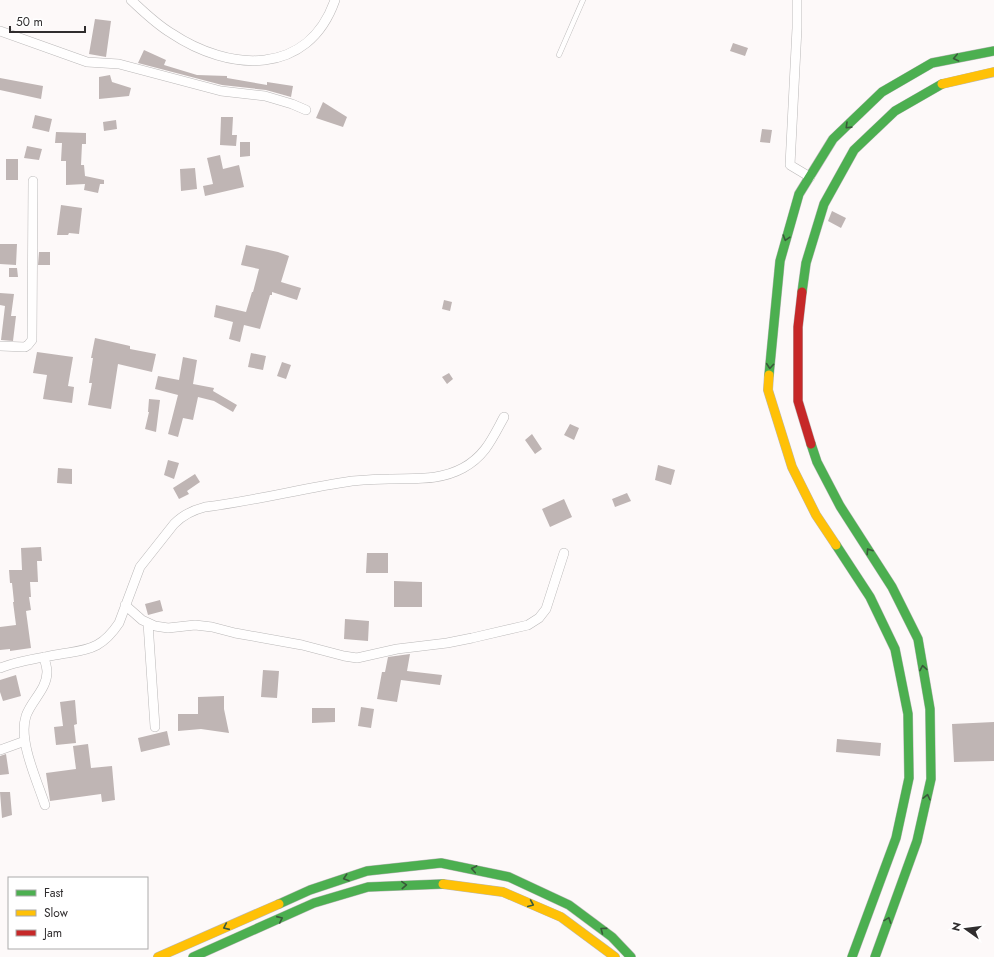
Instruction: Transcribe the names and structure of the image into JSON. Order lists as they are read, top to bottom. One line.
{"legend":["Fast","Slow","Jam"],"scale_bar":"50 m","north":"left"}
